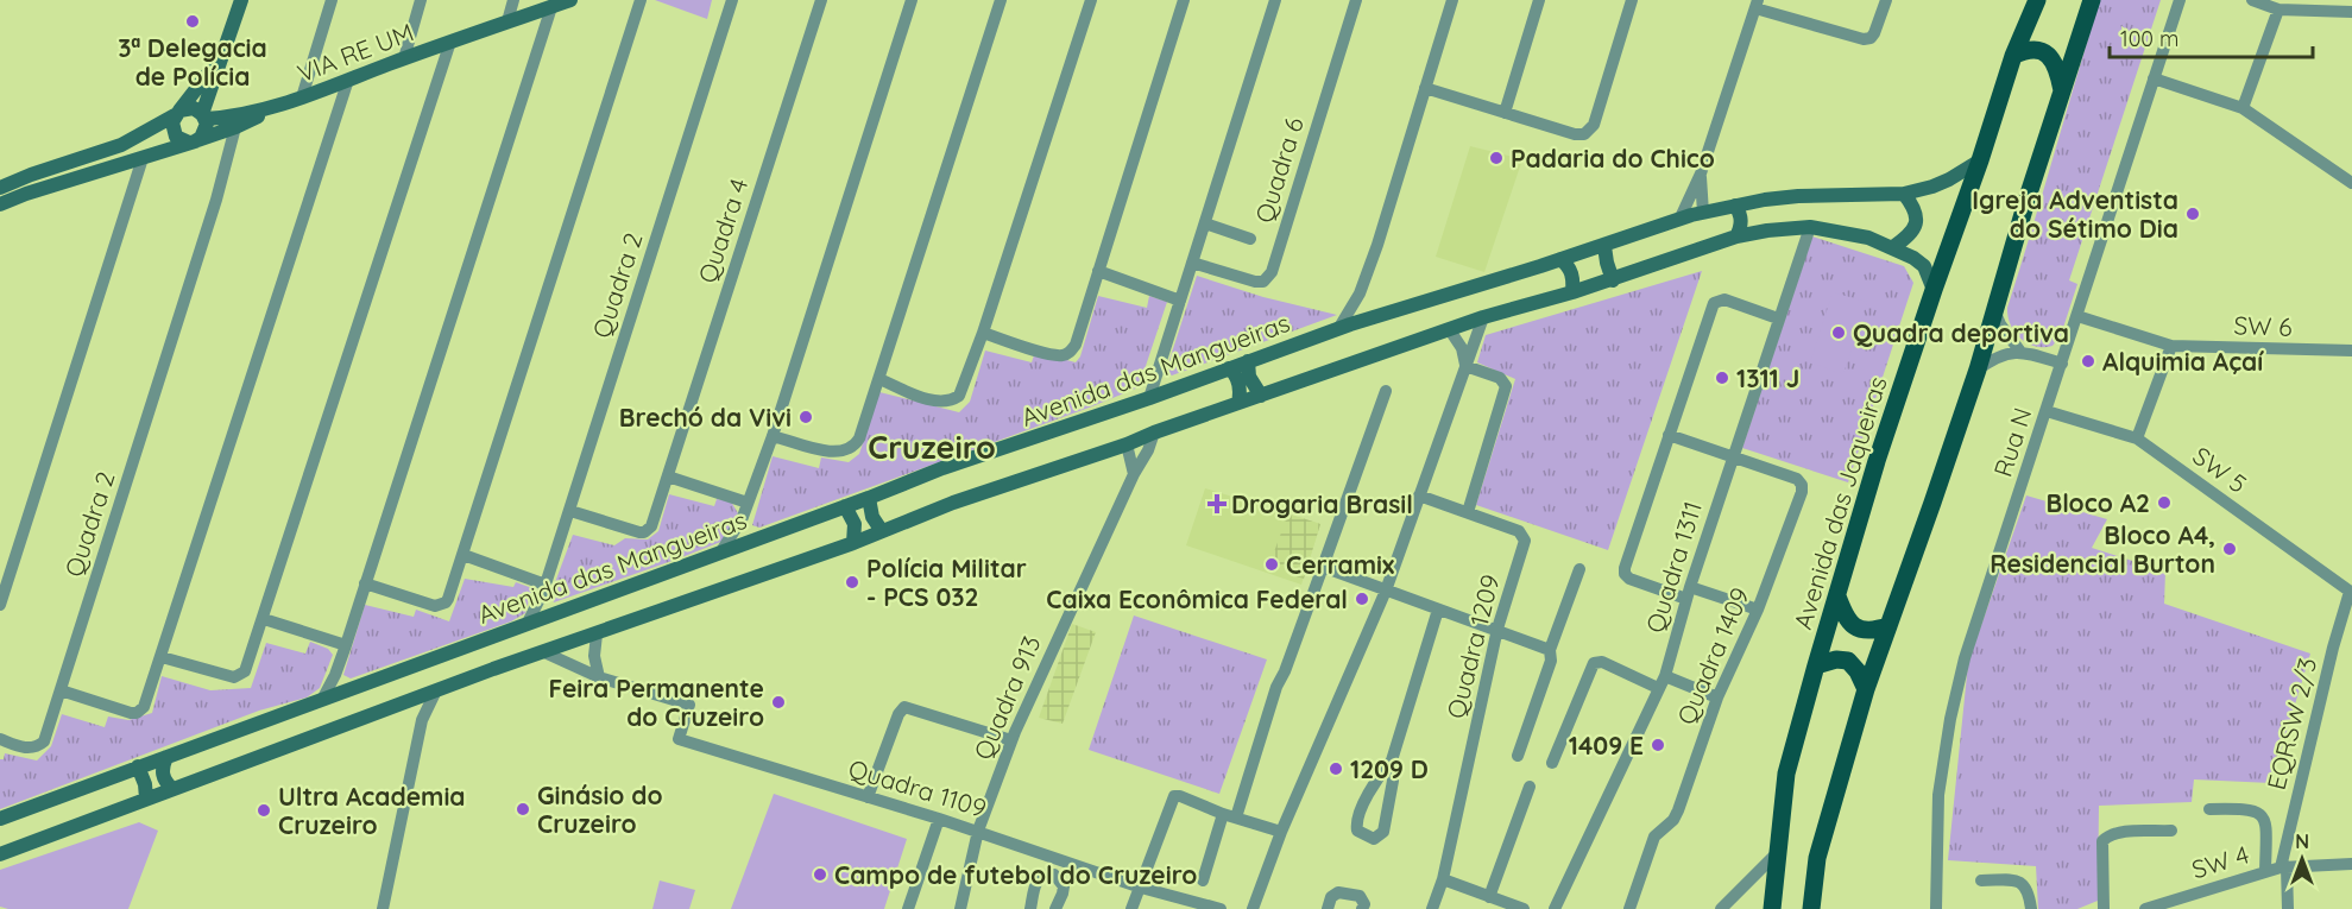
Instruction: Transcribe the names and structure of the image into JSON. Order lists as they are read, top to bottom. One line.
{"streets":{"main road":["VIA RE UM","Avenida das Mangueiras","Avenida das Jaqueiras"],"street":["Quadra 6","Quadra 4","Quadra 2","SW 6","Rua N","SW 5","Quadra 1311","Quadra 1209","Quadra 1409","Quadra 913","EQRSW 2/3","Quadra 1109","SW 4"]},"crossings":[["VIA RE UM","Quadra 2"],["Quadra 4","Quadra 2"],["Quadra 2","Avenida das Mangueiras"],["SW 6","Rua N"],["Avenida das Mangueiras","Avenida das Jaqueiras"],["Rua N","SW 5"],["SW 5","EQRSW 2/3"],["Quadra 1311","Quadra 1409"],["Quadra 913","Quadra 1109"],["EQRSW 2/3","SW 4"]],"districts":["Cruzeiro"],"places":{"other":["3ª Delegacia de Polícia","Padaria do Chico","Igreja Adventista do Sétimo Dia","Quadra deportiva","Alquimia Açaí","1311 J","Brechó da Vivi","Bloco A2","Bloco A4, Residencial Burton","Cerramix","Polícia Militar - PCS 032","Caixa Econômica Federal","Feira Permanente do Cruzeiro","1409 E","1209 D","Ginásio do Cruzeiro","Ultra Academia Cruzeiro","Campo de futebol do Cruzeiro"],"health":["Drogaria Brasil"]},"scale_bar":"100 m","north":"top"}
